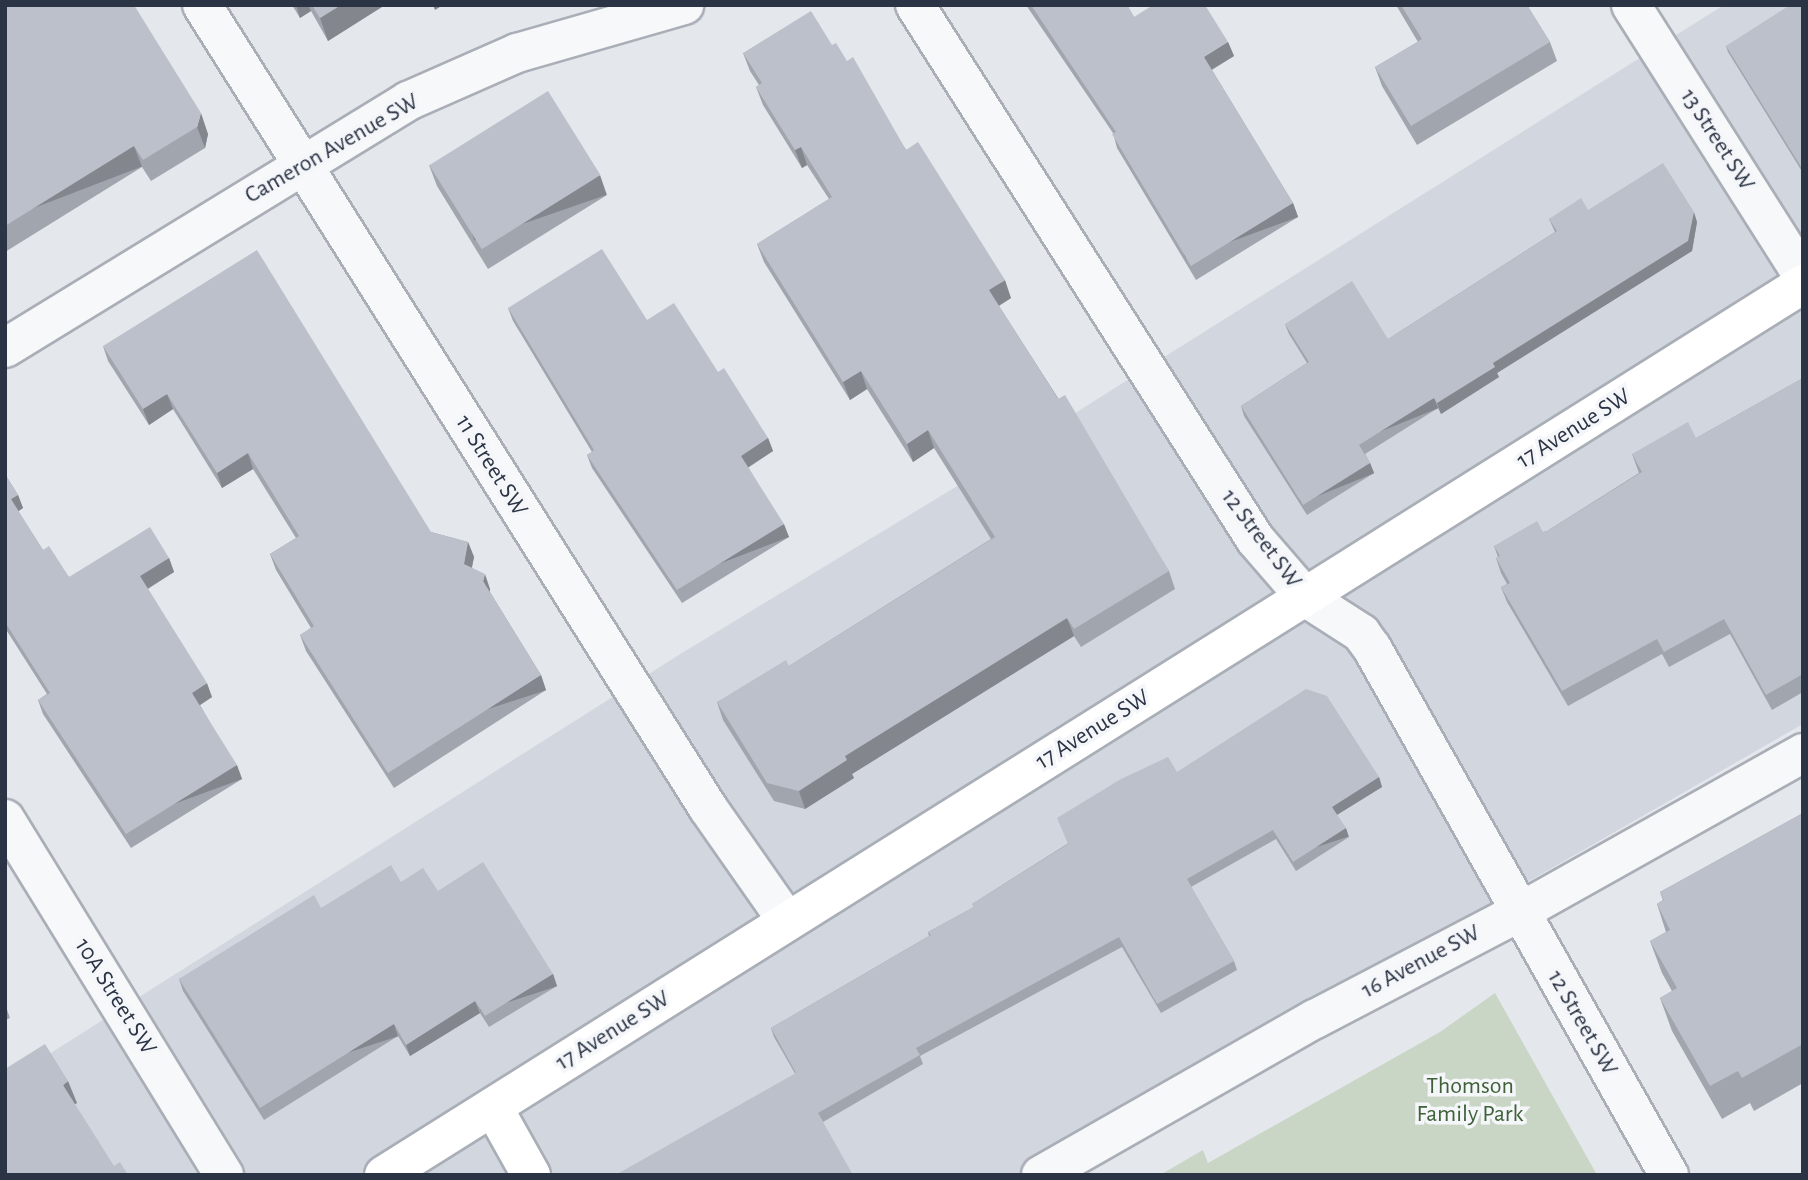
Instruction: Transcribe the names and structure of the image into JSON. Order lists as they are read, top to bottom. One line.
{"streets":{"main road":["17 Avenue SW"],"street":["13 Street SW","Cameron Avenue SW","11 Street SW","12 Street SW","16 Avenue SW","10A Street SW"]},"crossings":[["Cameron Avenue SW","11 Street SW"],["17 Avenue SW","11 Street SW"],["17 Avenue SW","12 Street SW"],["12 Street SW","16 Avenue SW"]],"parks":["Thomson Family Park"]}
